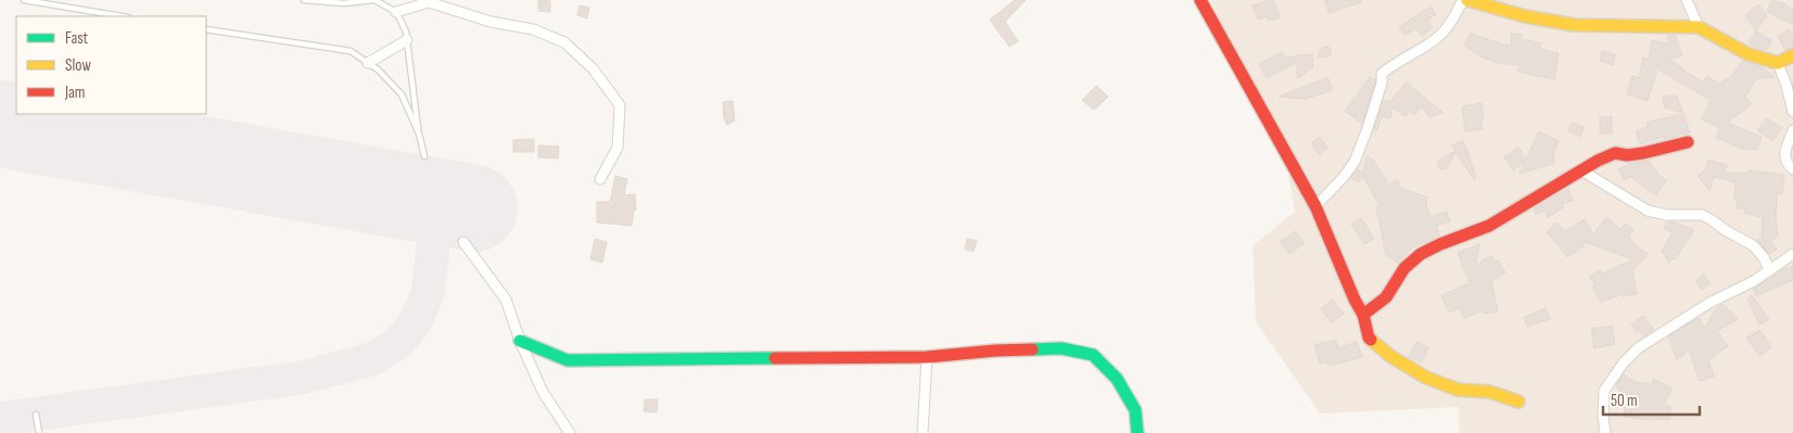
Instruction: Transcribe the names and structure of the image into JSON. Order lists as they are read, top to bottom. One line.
{"legend":["Fast","Slow","Jam"],"scale_bar":"50 m"}
